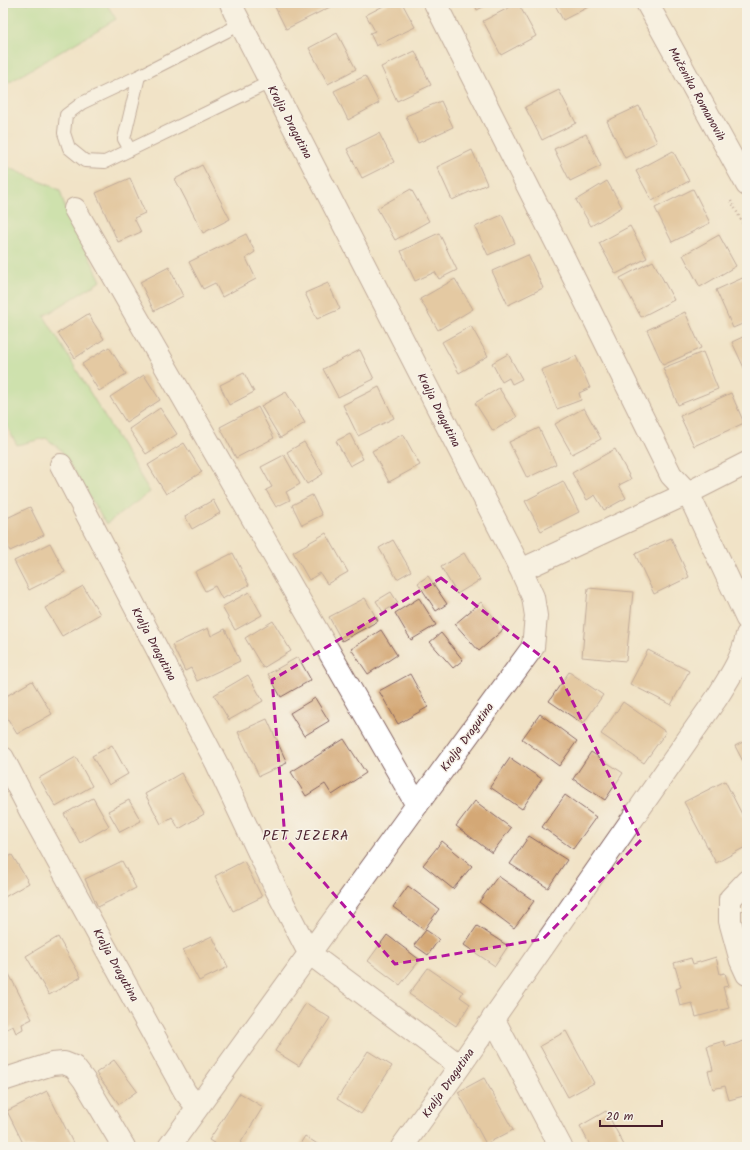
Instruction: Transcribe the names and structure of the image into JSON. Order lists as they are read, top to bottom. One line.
{"streets":{"street":["Mučenika Romanovih","Kralja Dragutina"]},"districts":["PET JEZERA"],"scale_bar":"20 m"}
